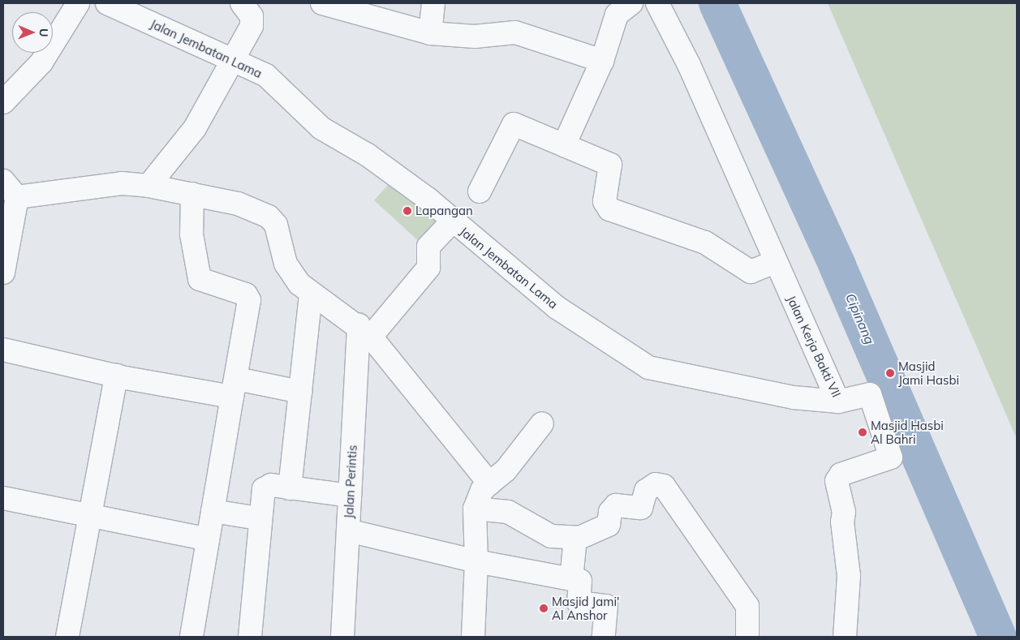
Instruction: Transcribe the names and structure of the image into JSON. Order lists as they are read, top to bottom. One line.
{"streets":{"street":["Jalan Jembatan Lama","Jalan Kerja Bakti VII","Jalan Perintis"]},"crossings":[["Jalan Jembatan Lama","Jalan Kerja Bakti VII"]],"water":["Cipinang"],"places":["Lapangan","Masjid Jami Hasbi","Masjid Hasbi Al Bahri","Masjid Jami' Al Anshor"],"north":"right"}
